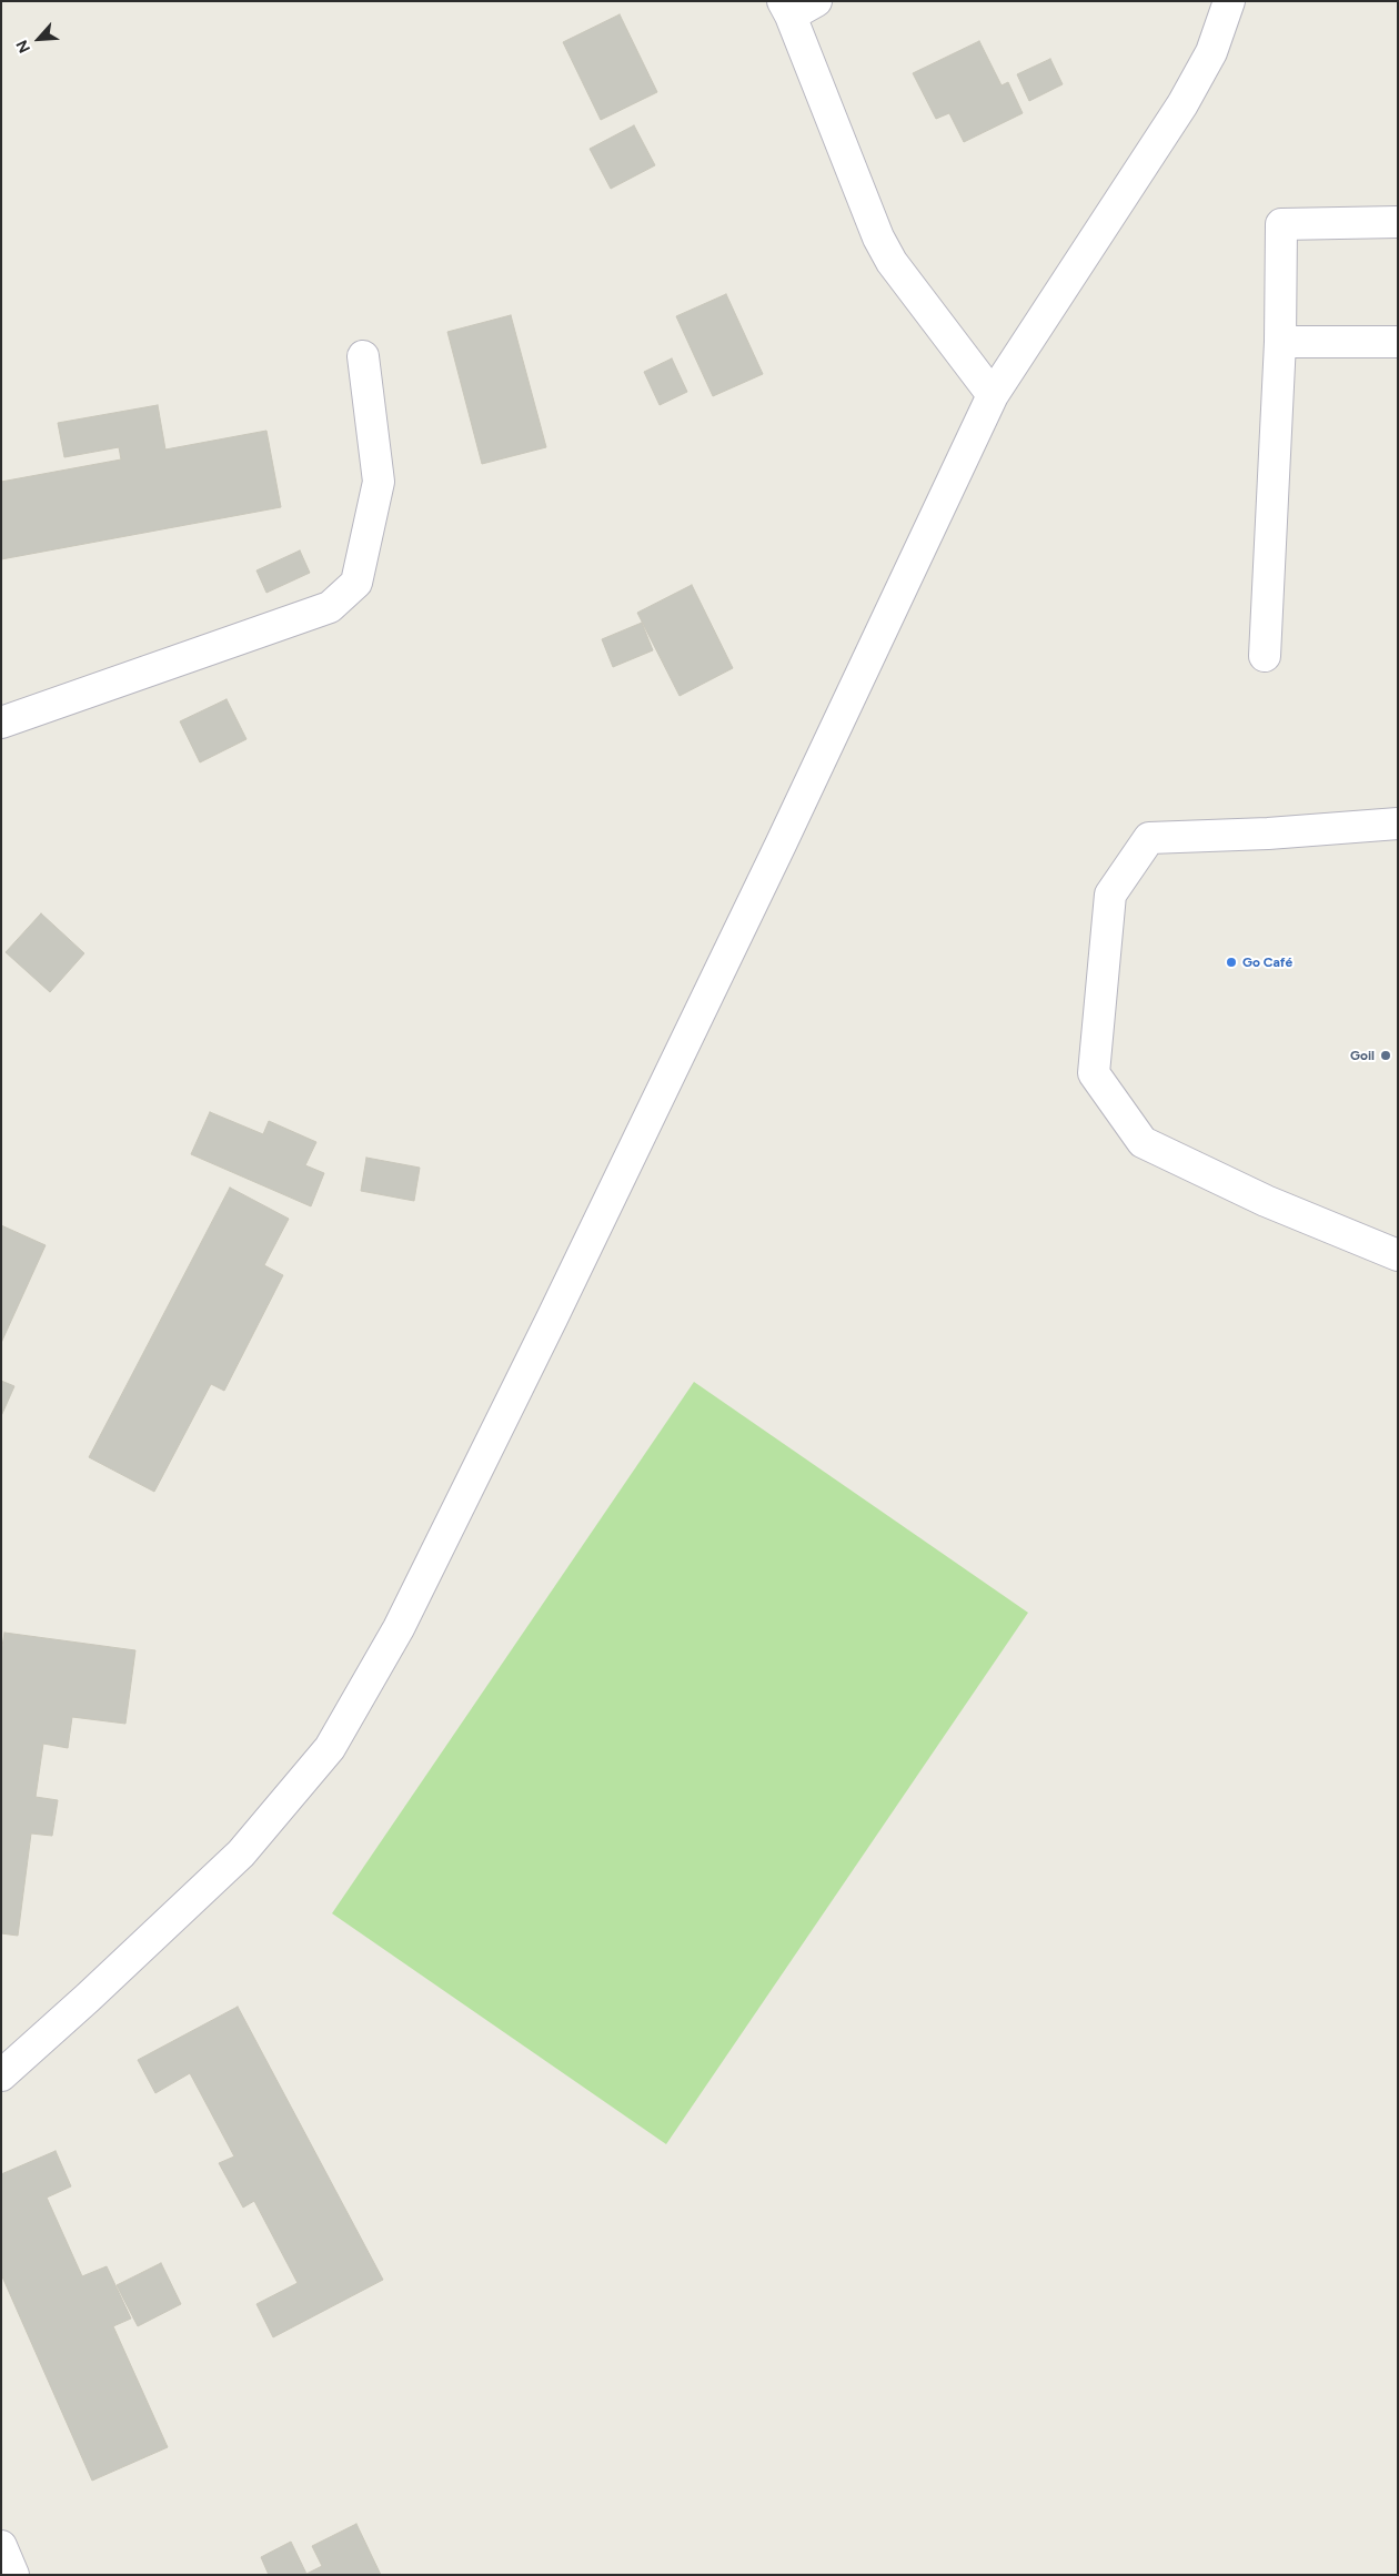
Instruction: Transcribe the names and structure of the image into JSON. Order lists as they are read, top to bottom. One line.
{"places":["Go Café","Goil"],"north":"bottom left"}
